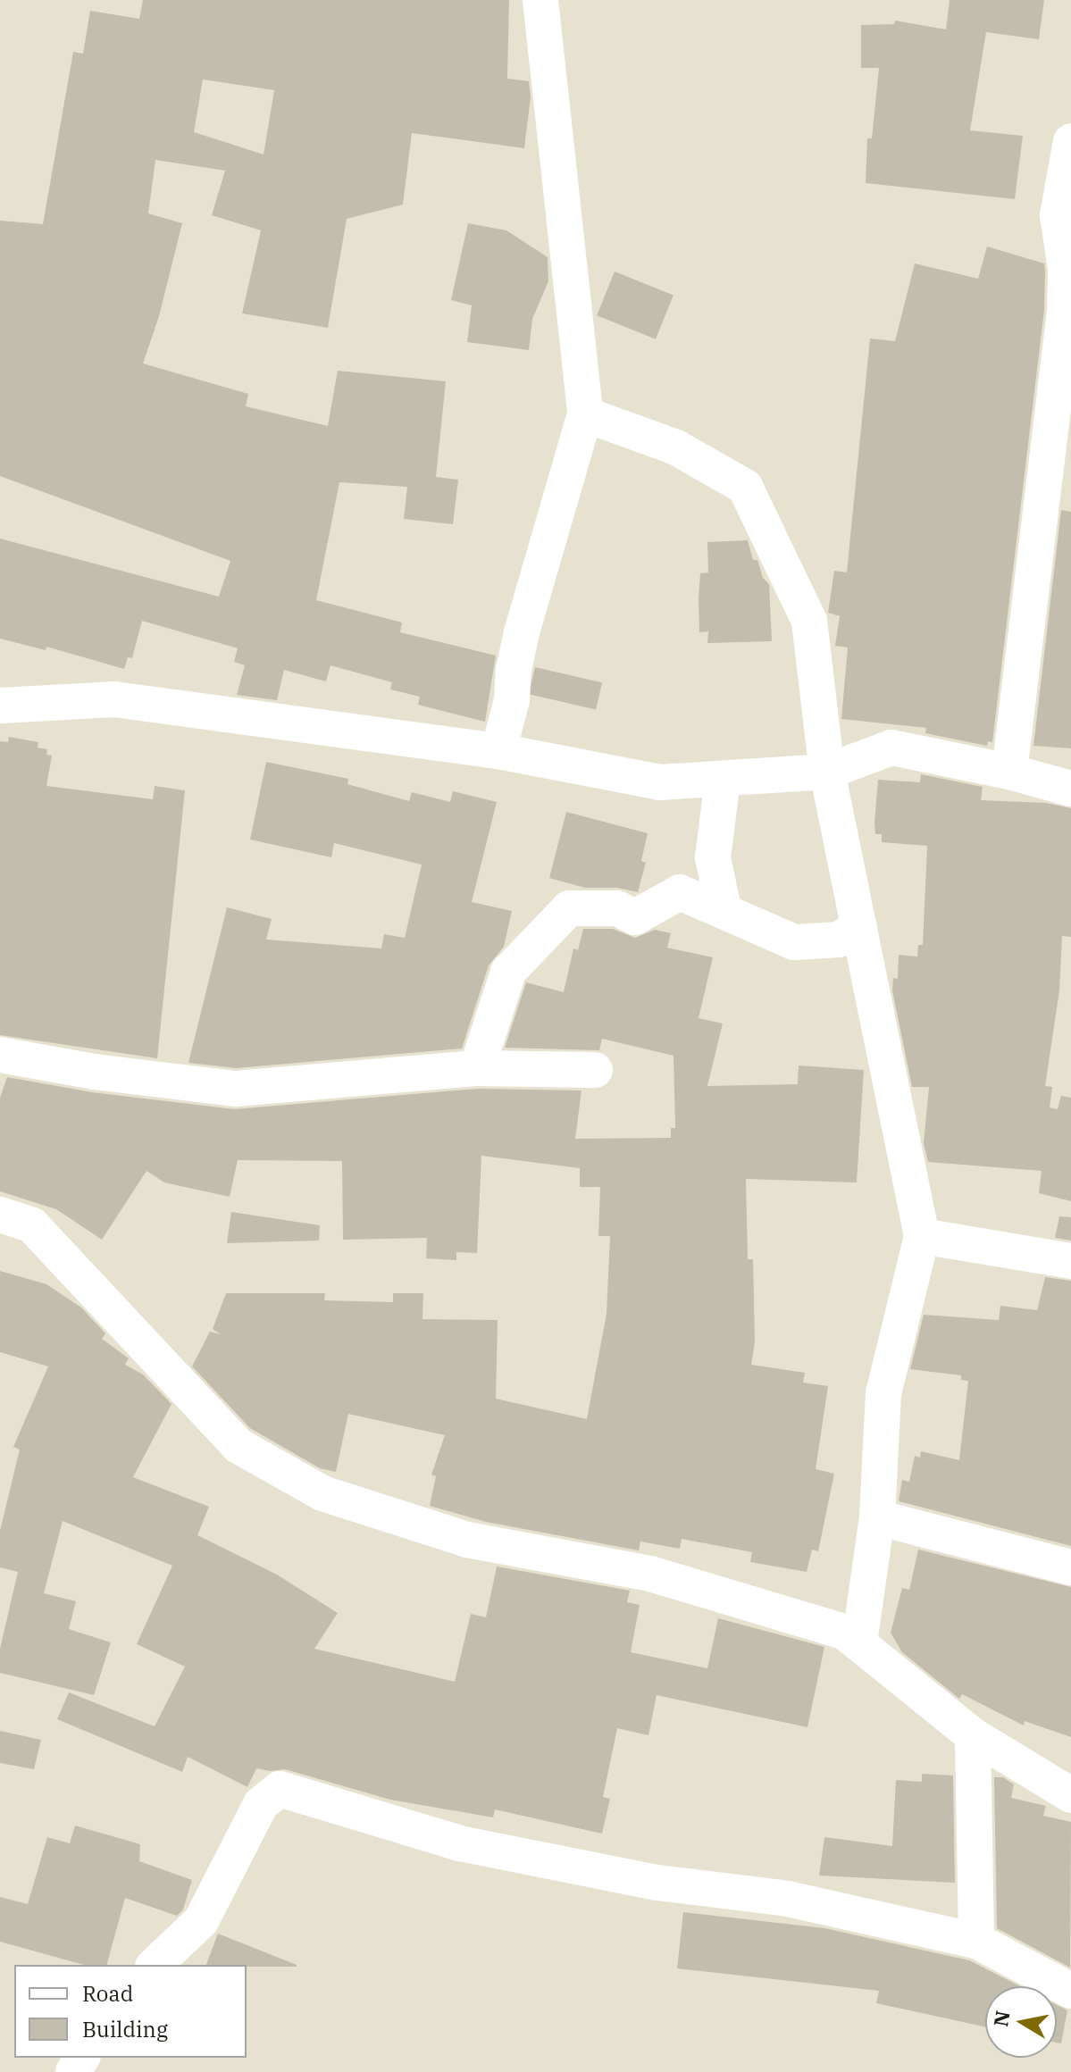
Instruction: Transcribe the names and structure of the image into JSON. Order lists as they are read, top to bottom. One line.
{"legend":["Road","Building"],"north":"left"}
